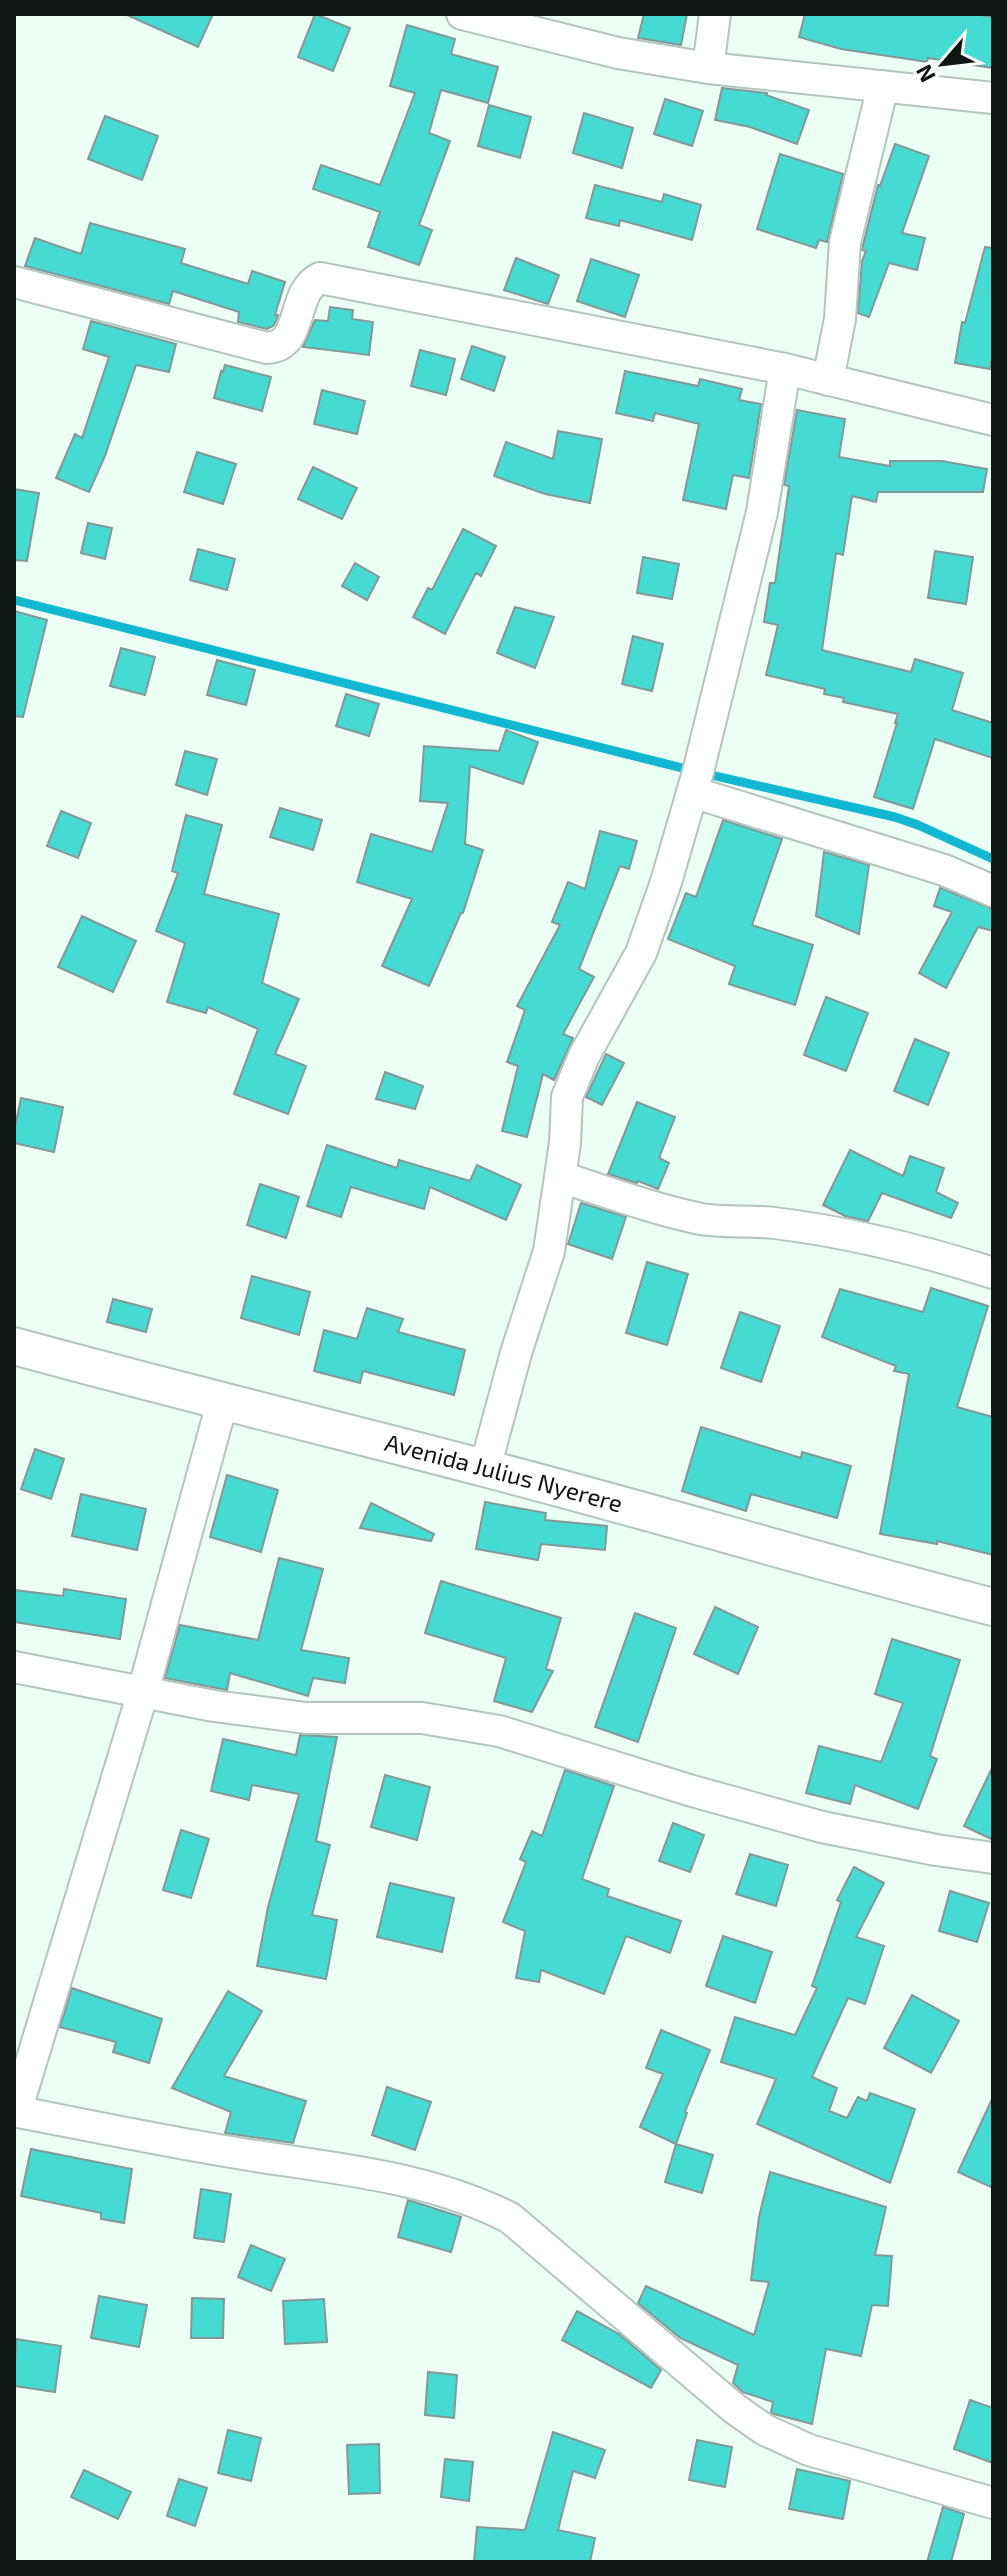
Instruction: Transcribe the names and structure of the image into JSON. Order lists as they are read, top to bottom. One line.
{"streets":{"street":["Avenida Julius Nyerere"]},"north":"bottom left"}
